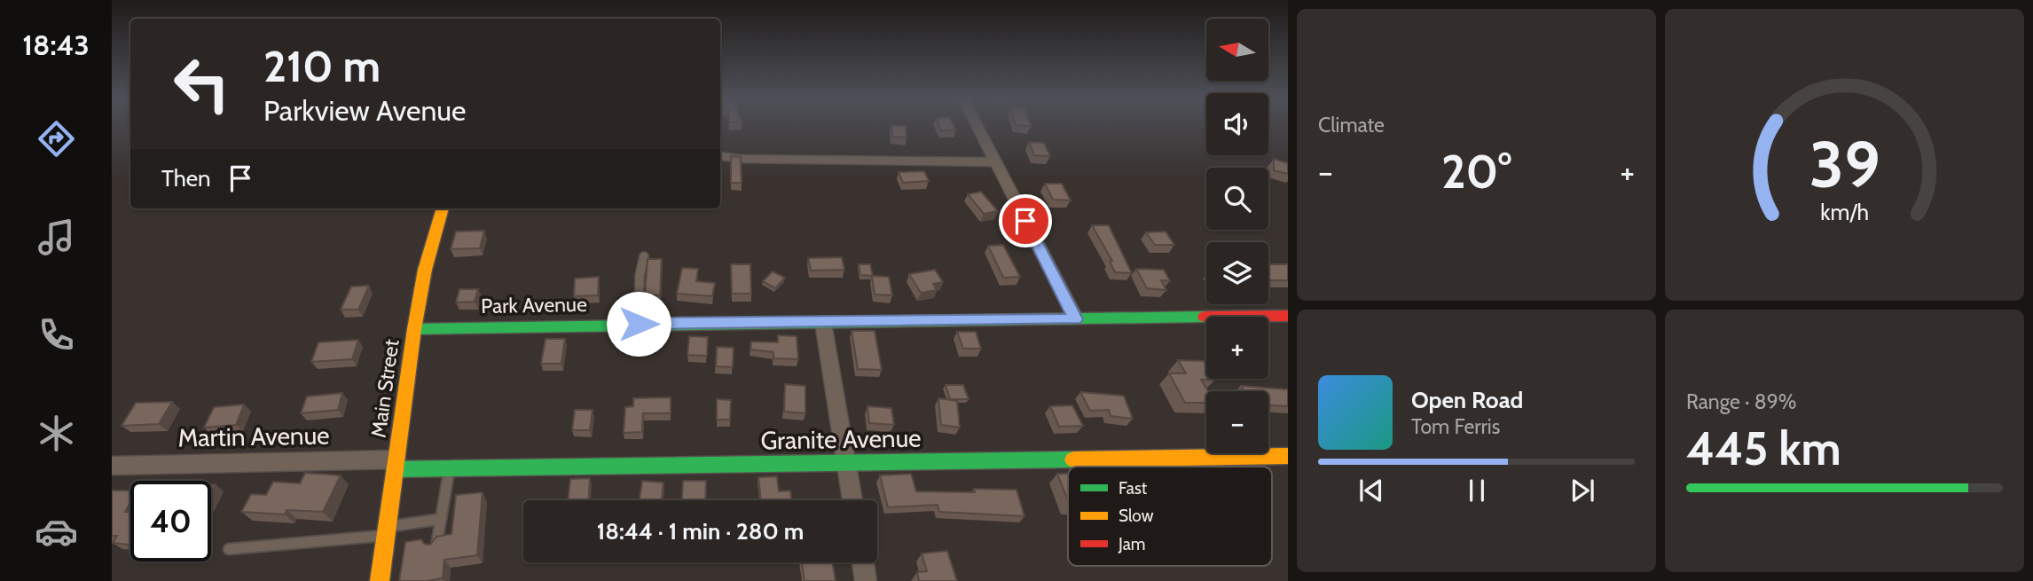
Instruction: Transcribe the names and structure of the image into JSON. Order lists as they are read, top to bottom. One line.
{"streets":{"street":["Park Avenue","Main Street","Martin Avenue","Granite Avenue"]},"crossings":[["Park Avenue","Main Street"],["Main Street","Martin Avenue"],["Main Street","Granite Avenue"],["Martin Avenue","Granite Avenue"]],"legend":["Fast","Slow","Jam"],"north":"left","page":{"tabs":"18:43","tile":["Climate",["Range · 89%","445 km"]],"map_buttons":["+","−"],"turn":["210 m","Parkview Avenue"],"heat":["−","20°","+"],"then":"Then","song":["Open Road","Tom Ferris"],"limit":"40","trip":"18:44 · 1 min · 280 m","gauge":["39","km/h"]}}
